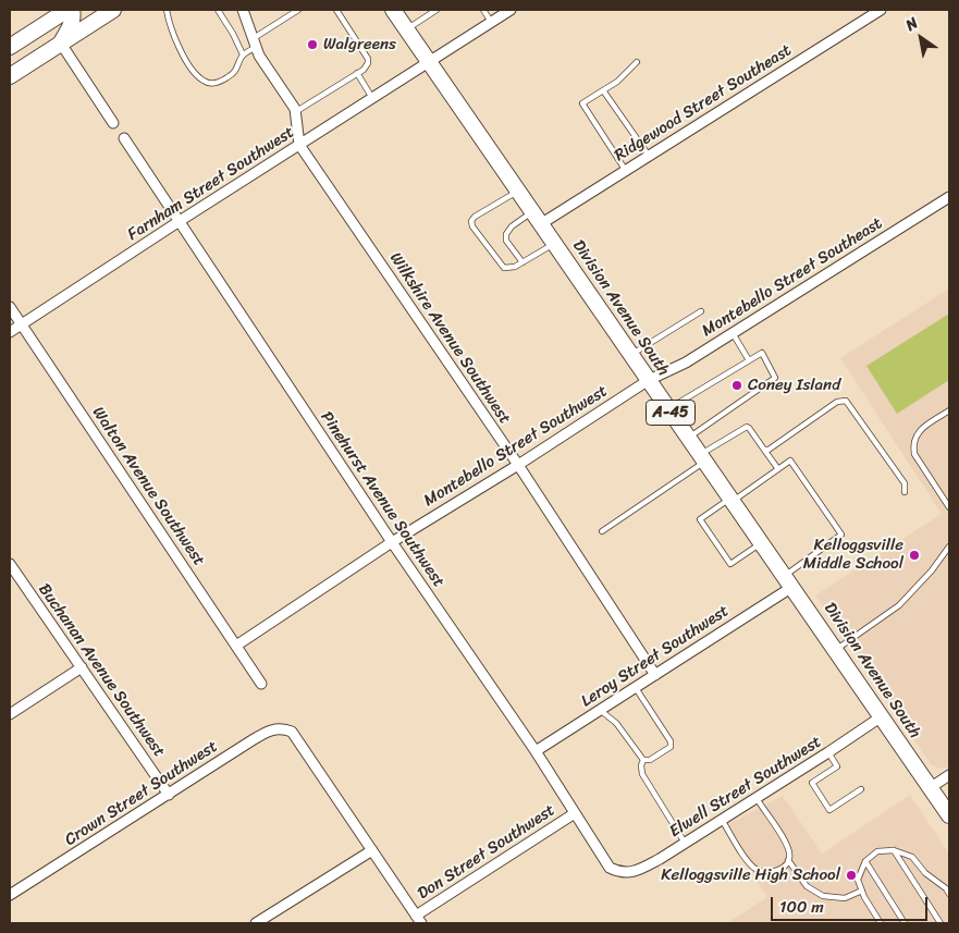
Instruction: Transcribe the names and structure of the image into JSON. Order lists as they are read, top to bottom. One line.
{"streets":{"main road":["Division Avenue South","A-45"],"street":["Ridgewood Street Southeast","Farnham Street Southwest","Montebello Street Southeast","Wilkshire Avenue Southwest","Montebello Street Southwest","Walton Avenue Southwest","Pinehurst Avenue Southwest","Leroy Street Southwest","Buchanan Avenue Southwest","Elwell Street Southwest","Crown Street Southwest","Don Street Southwest"]},"crossings":[["Ridgewood Street Southeast","Division Avenue South"],["Farnham Street Southwest","Division Avenue South"],["Farnham Street Southwest","Wilkshire Avenue Southwest"],["Farnham Street Southwest","Walton Avenue Southwest"],["Farnham Street Southwest","Pinehurst Avenue Southwest"],["Montebello Street Southeast","Division Avenue South"],["Montebello Street Southeast","Montebello Street Southwest"],["Division Avenue South","Montebello Street Southwest"],["Division Avenue South","Leroy Street Southwest"],["Division Avenue South","Elwell Street Southwest"],["Wilkshire Avenue Southwest","Montebello Street Southwest"],["Wilkshire Avenue Southwest","Leroy Street Southwest"],["Montebello Street Southwest","Walton Avenue Southwest"],["Montebello Street Southwest","Pinehurst Avenue Southwest"],["Pinehurst Avenue Southwest","Leroy Street Southwest"],["Pinehurst Avenue Southwest","Elwell Street Southwest"],["Pinehurst Avenue Southwest","Don Street Southwest"],["Buchanan Avenue Southwest","Crown Street Southwest"]],"places":["Walgreens","Coney Island","Kelloggsville Middle School","Kelloggsville High School"],"scale_bar":"100 m","north":"top left"}
